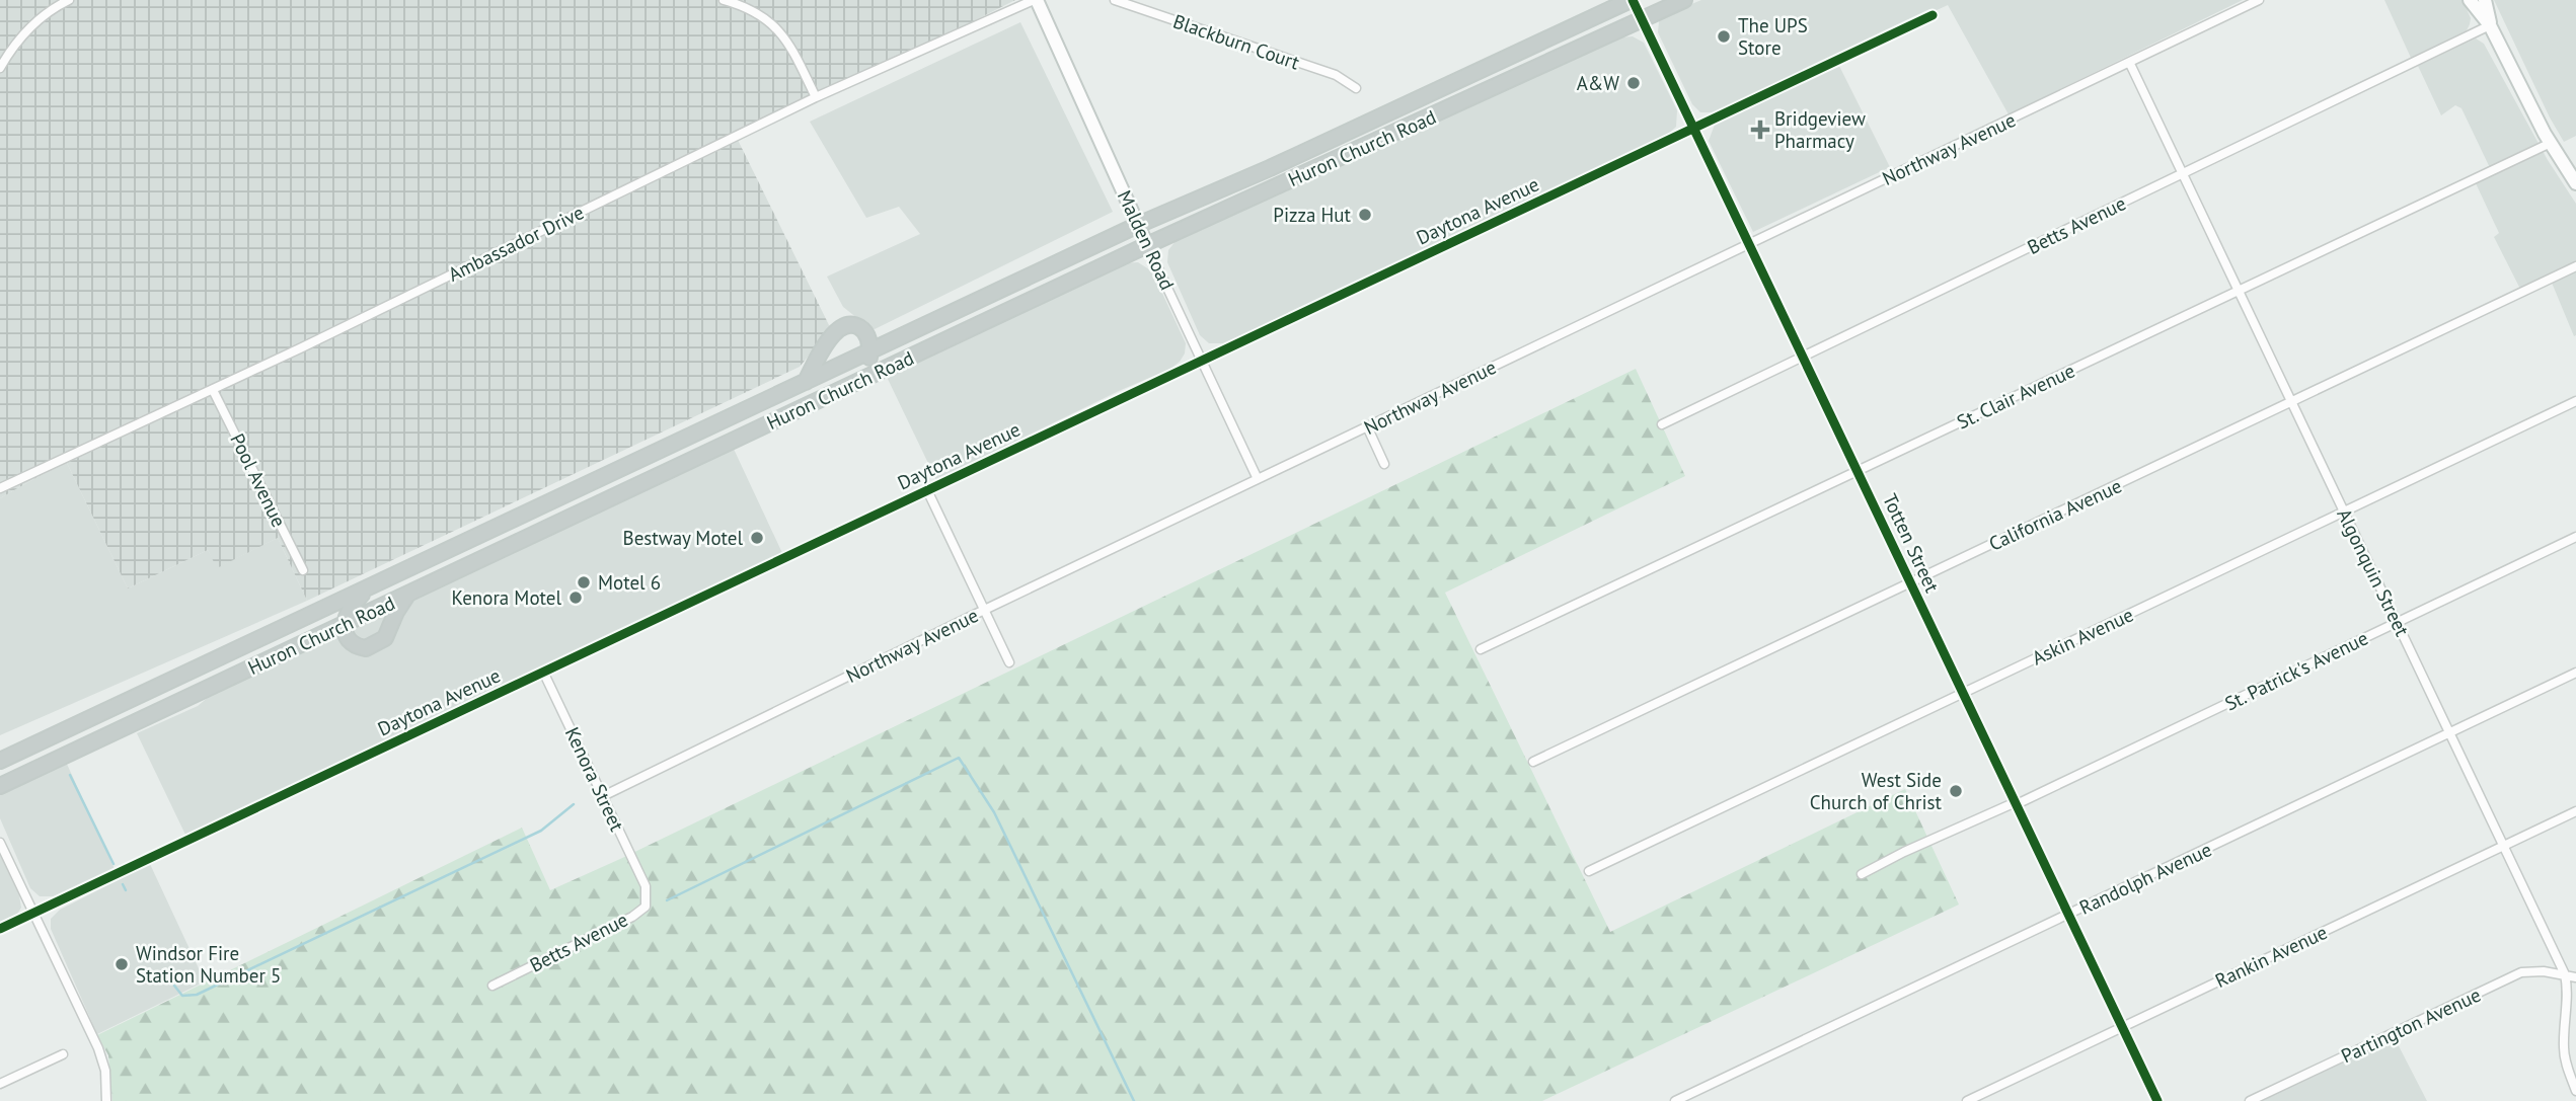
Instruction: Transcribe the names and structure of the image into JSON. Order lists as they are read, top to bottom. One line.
{"streets":{"highway":["Huron Church Road"],"main road":["Malden Road"],"street":["Blackburn Court","Northway Avenue","Daytona Avenue","Betts Avenue","Ambassador Drive","St. Clair Avenue","Pool Avenue","California Avenue","Totten Street","Algonquin Street","Askin Avenue","St. Patrick's Avenue","Kenora Street","Randolph Avenue","Rankin Avenue","Partington Avenue"]},"crossings":[["Huron Church Road","Malden Road"],["Huron Church Road","Totten Street"],["Northway Avenue","Malden Road"],["Northway Avenue","Totten Street"],["Northway Avenue","Algonquin Street"],["Northway Avenue","Kenora Street"],["Daytona Avenue","Malden Road"],["Daytona Avenue","Totten Street"],["Daytona Avenue","Kenora Street"],["Betts Avenue","Totten Street"],["Betts Avenue","Algonquin Street"],["Betts Avenue","Kenora Street"],["Malden Road","Ambassador Drive"],["Ambassador Drive","Pool Avenue"],["St. Clair Avenue","Totten Street"],["St. Clair Avenue","Algonquin Street"],["California Avenue","Totten Street"],["California Avenue","Algonquin Street"],["Totten Street","Askin Avenue"],["Totten Street","St. Patrick's Avenue"],["Totten Street","Randolph Avenue"],["Totten Street","Rankin Avenue"],["Algonquin Street","Askin Avenue"],["Algonquin Street","St. Patrick's Avenue"],["Algonquin Street","Randolph Avenue"],["Algonquin Street","Rankin Avenue"],["Algonquin Street","Partington Avenue"]],"places":{"other":["The UPS Store","A&W","Pizza Hut","Bestway Motel","Motel 6","Kenora Motel","West Side Church of Christ","Windsor Fire Station Number 5"],"health":["Bridgeview Pharmacy"]}}
